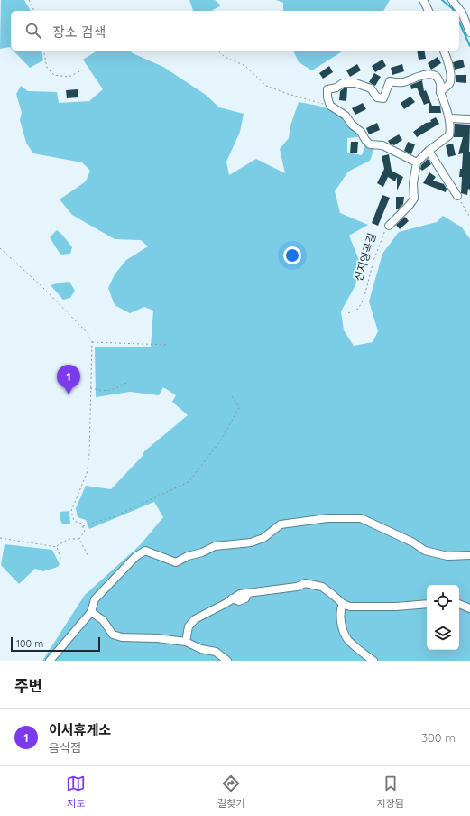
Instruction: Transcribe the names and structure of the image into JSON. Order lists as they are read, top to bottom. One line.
{"streets":{"street":["신지앵곡길"]},"scale_bar":"100 m","page":{"search":"장소 검색","pins":"1","scale":"100 m","heading":"주변","list":[{"mark":"1","name":"이서휴게소","note":"음식점","value":"300 m"}],"nav":["지도","길찾기","저장됨"]}}
